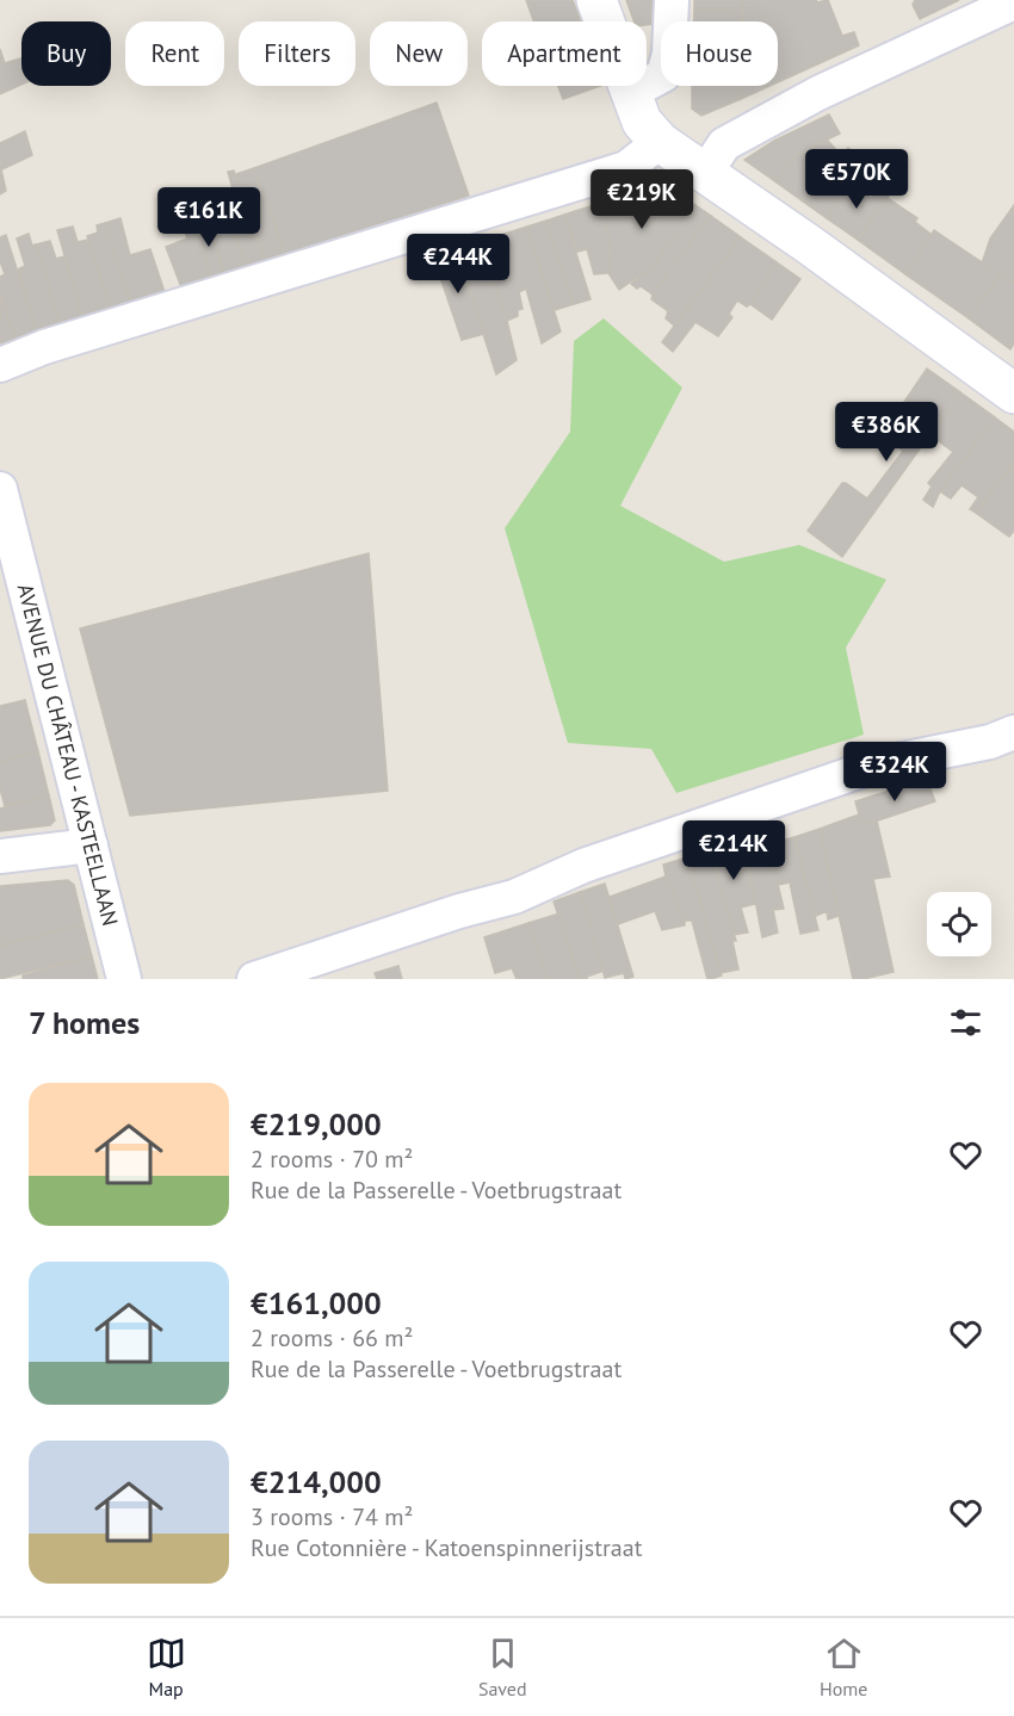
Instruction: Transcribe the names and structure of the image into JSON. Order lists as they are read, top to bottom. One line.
{"streets":{"street":["AVENUE DU CHÂTEAU - KASTEELLAAN"]},"page":{"chip":["Buy","Rent","Filters","New","Apartment","House"],"price":["€570K","€219K","€161K","€244K","€386K","€324K","€214K"],"heading":"7 homes","list":[{"name":"€219,000","note":"2 rooms · 70 m² · Rue de la Passerelle - Voetbrugstraat"},{"name":"€161,000","note":"2 rooms · 66 m² · Rue de la Passerelle - Voetbrugstraat"},{"name":"€214,000","note":"3 rooms · 74 m² · Rue Cotonnière - Katoenspinnerijstraat"}],"tabs":["Map","Saved","Home"]}}
